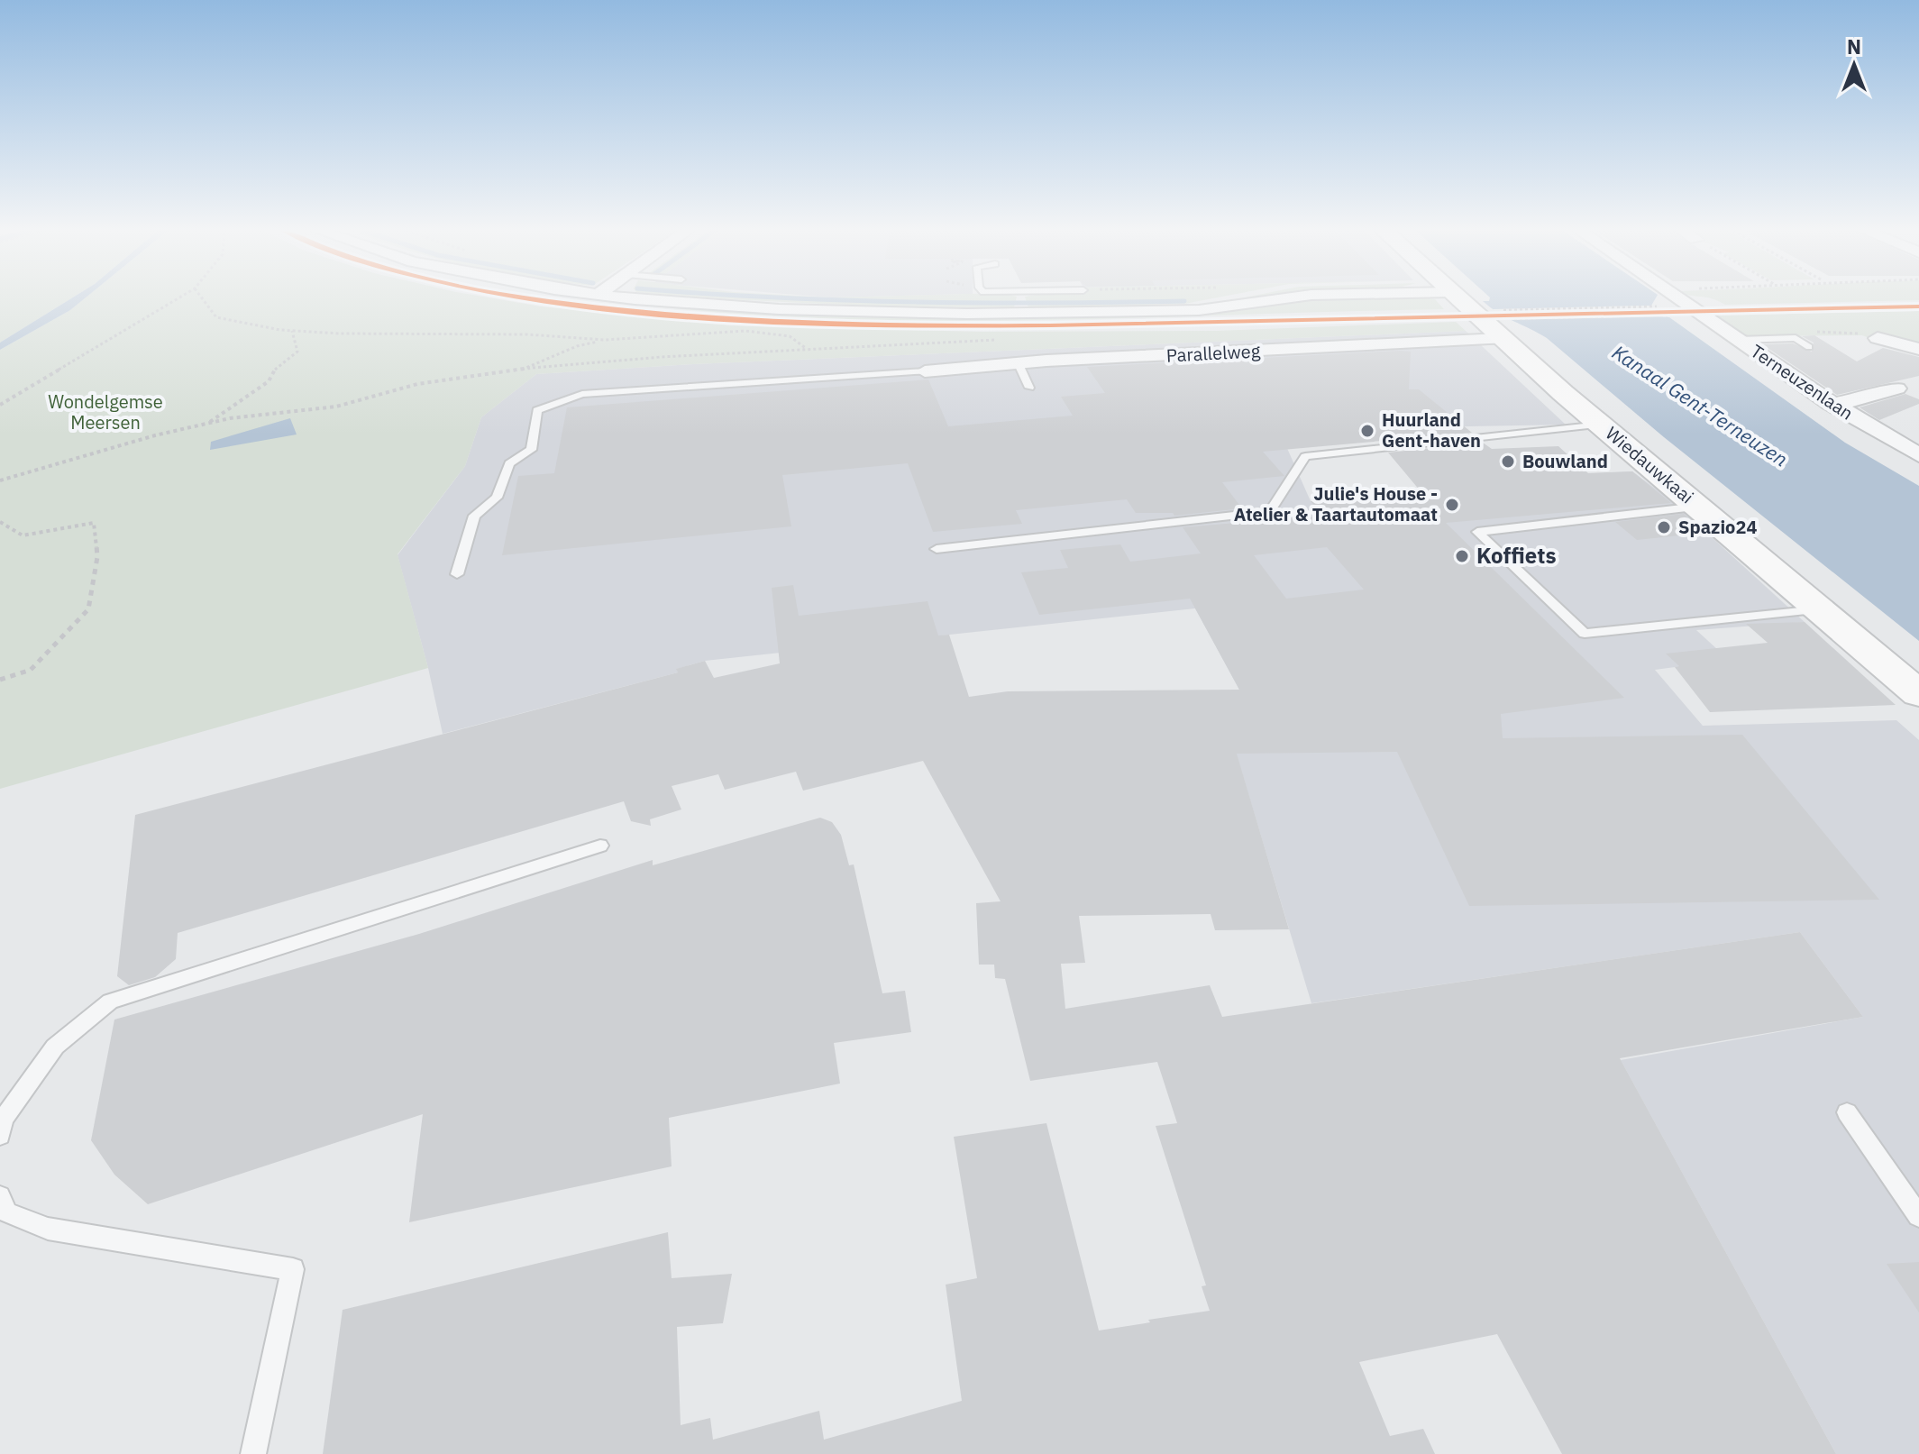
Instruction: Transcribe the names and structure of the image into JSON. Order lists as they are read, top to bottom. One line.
{"streets":{"main road":["Wiedauwkaai"],"street":["Parallelweg","Terneuzenlaan"]},"crossings":[["Parallelweg","Wiedauwkaai"]],"water":["Kanaal Gent-Terneuzen"],"parks":["Wondelgemse Meersen"],"places":["Huurland Gent-haven","Bouwland","Julie's House - Atelier & Taartautomaat","Spazio24","Koffiets"],"north":"top"}
